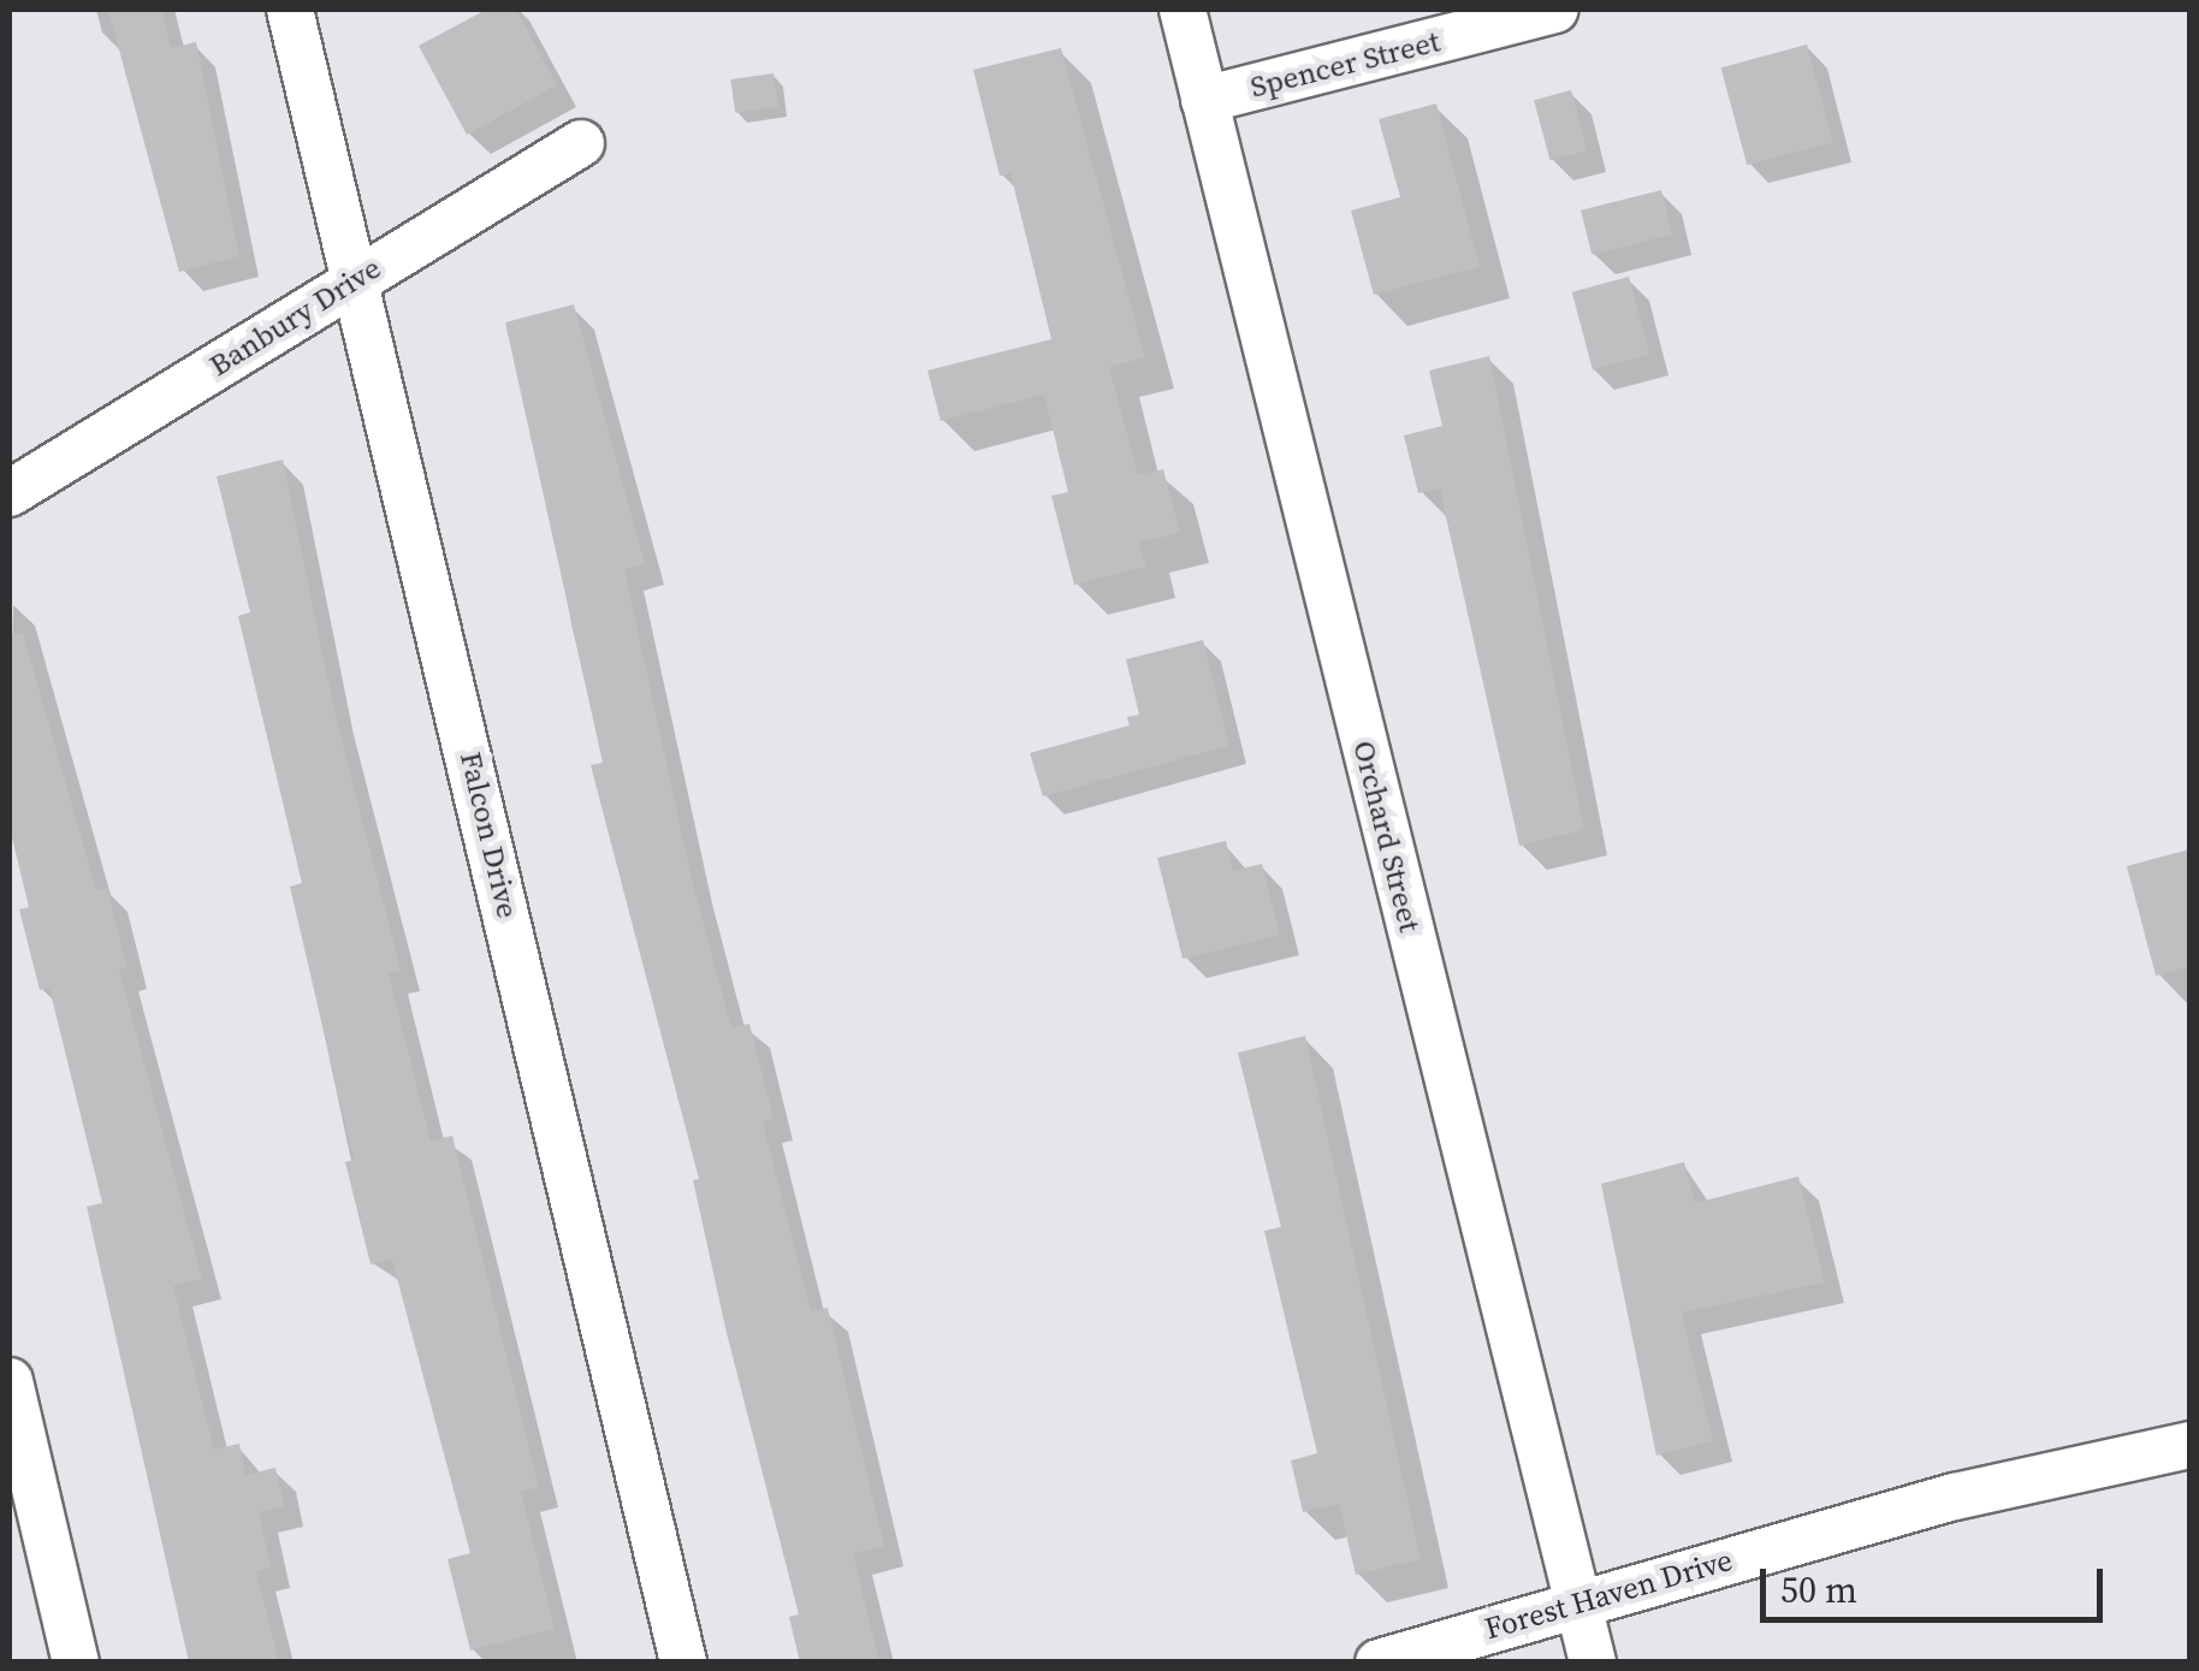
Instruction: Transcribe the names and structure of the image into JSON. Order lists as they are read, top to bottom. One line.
{"streets":{"street":["Spencer Street","Banbury Drive","Falcon Drive","Orchard Street","Forest Haven Drive"]},"crossings":[["Spencer Street","Orchard Street"],["Banbury Drive","Falcon Drive"],["Orchard Street","Forest Haven Drive"]],"scale_bar":"50 m"}
